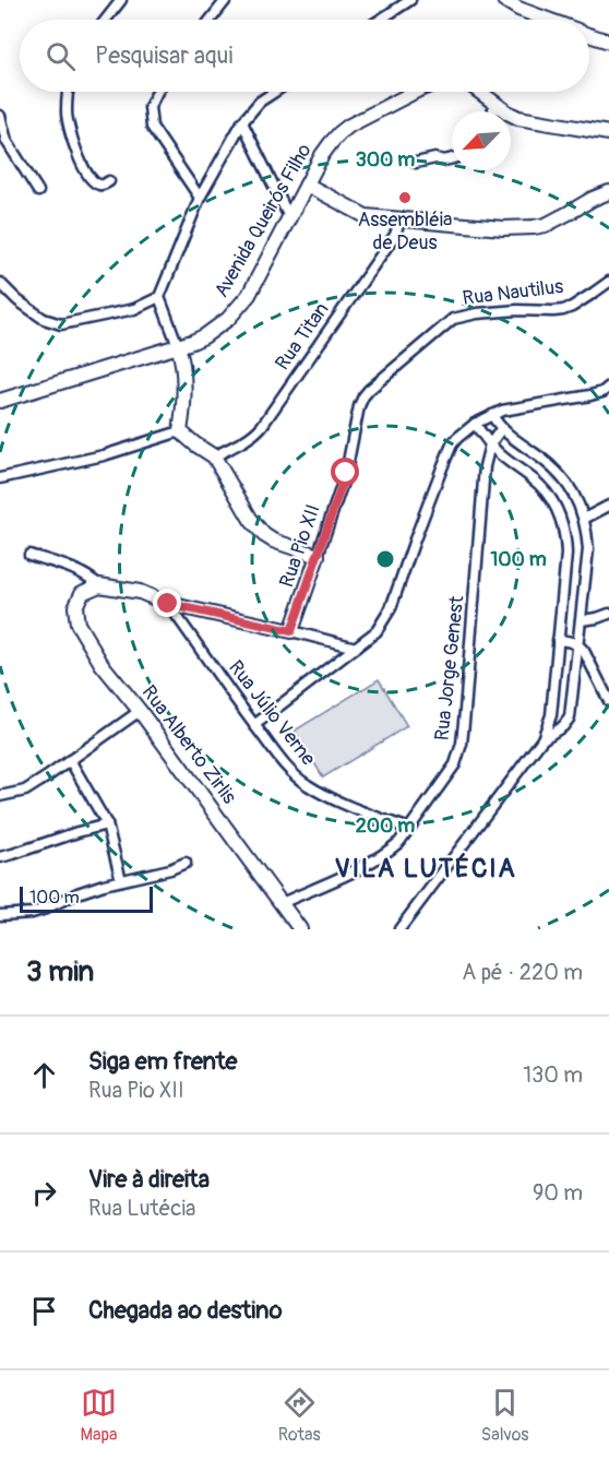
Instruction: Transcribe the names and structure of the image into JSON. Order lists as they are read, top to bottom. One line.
{"streets":{"street":["Avenida Queirós Filho","Rua Nautilus","Rua Titan","Rua Pio XII","Rua Jorge Genest","Rua Júlio Verne","Rua Alberto Zirlis"]},"crossings":[["Rua Nautilus","Rua Pio XII"],["Rua Jorge Genest","Rua Júlio Verne"],["Rua Jorge Genest","Rua Alberto Zirlis"]],"districts":["VILA LUTÉCIA"],"places":["Assembléia de Deus"],"scale_bar":"100 m","north":"bottom left","page":{"search":"Pesquisar aqui","scale":"100 m","heading":["3 min","A pé · 220 m"],"list":[["Siga em frente","Rua Pio XII","130 m"],["Vire à direita","Rua Lutécia","90 m"],"Chegada ao destino"],"nav":["Mapa","Rotas","Salvos"]},"rings":["300 m","100 m","200 m"]}
